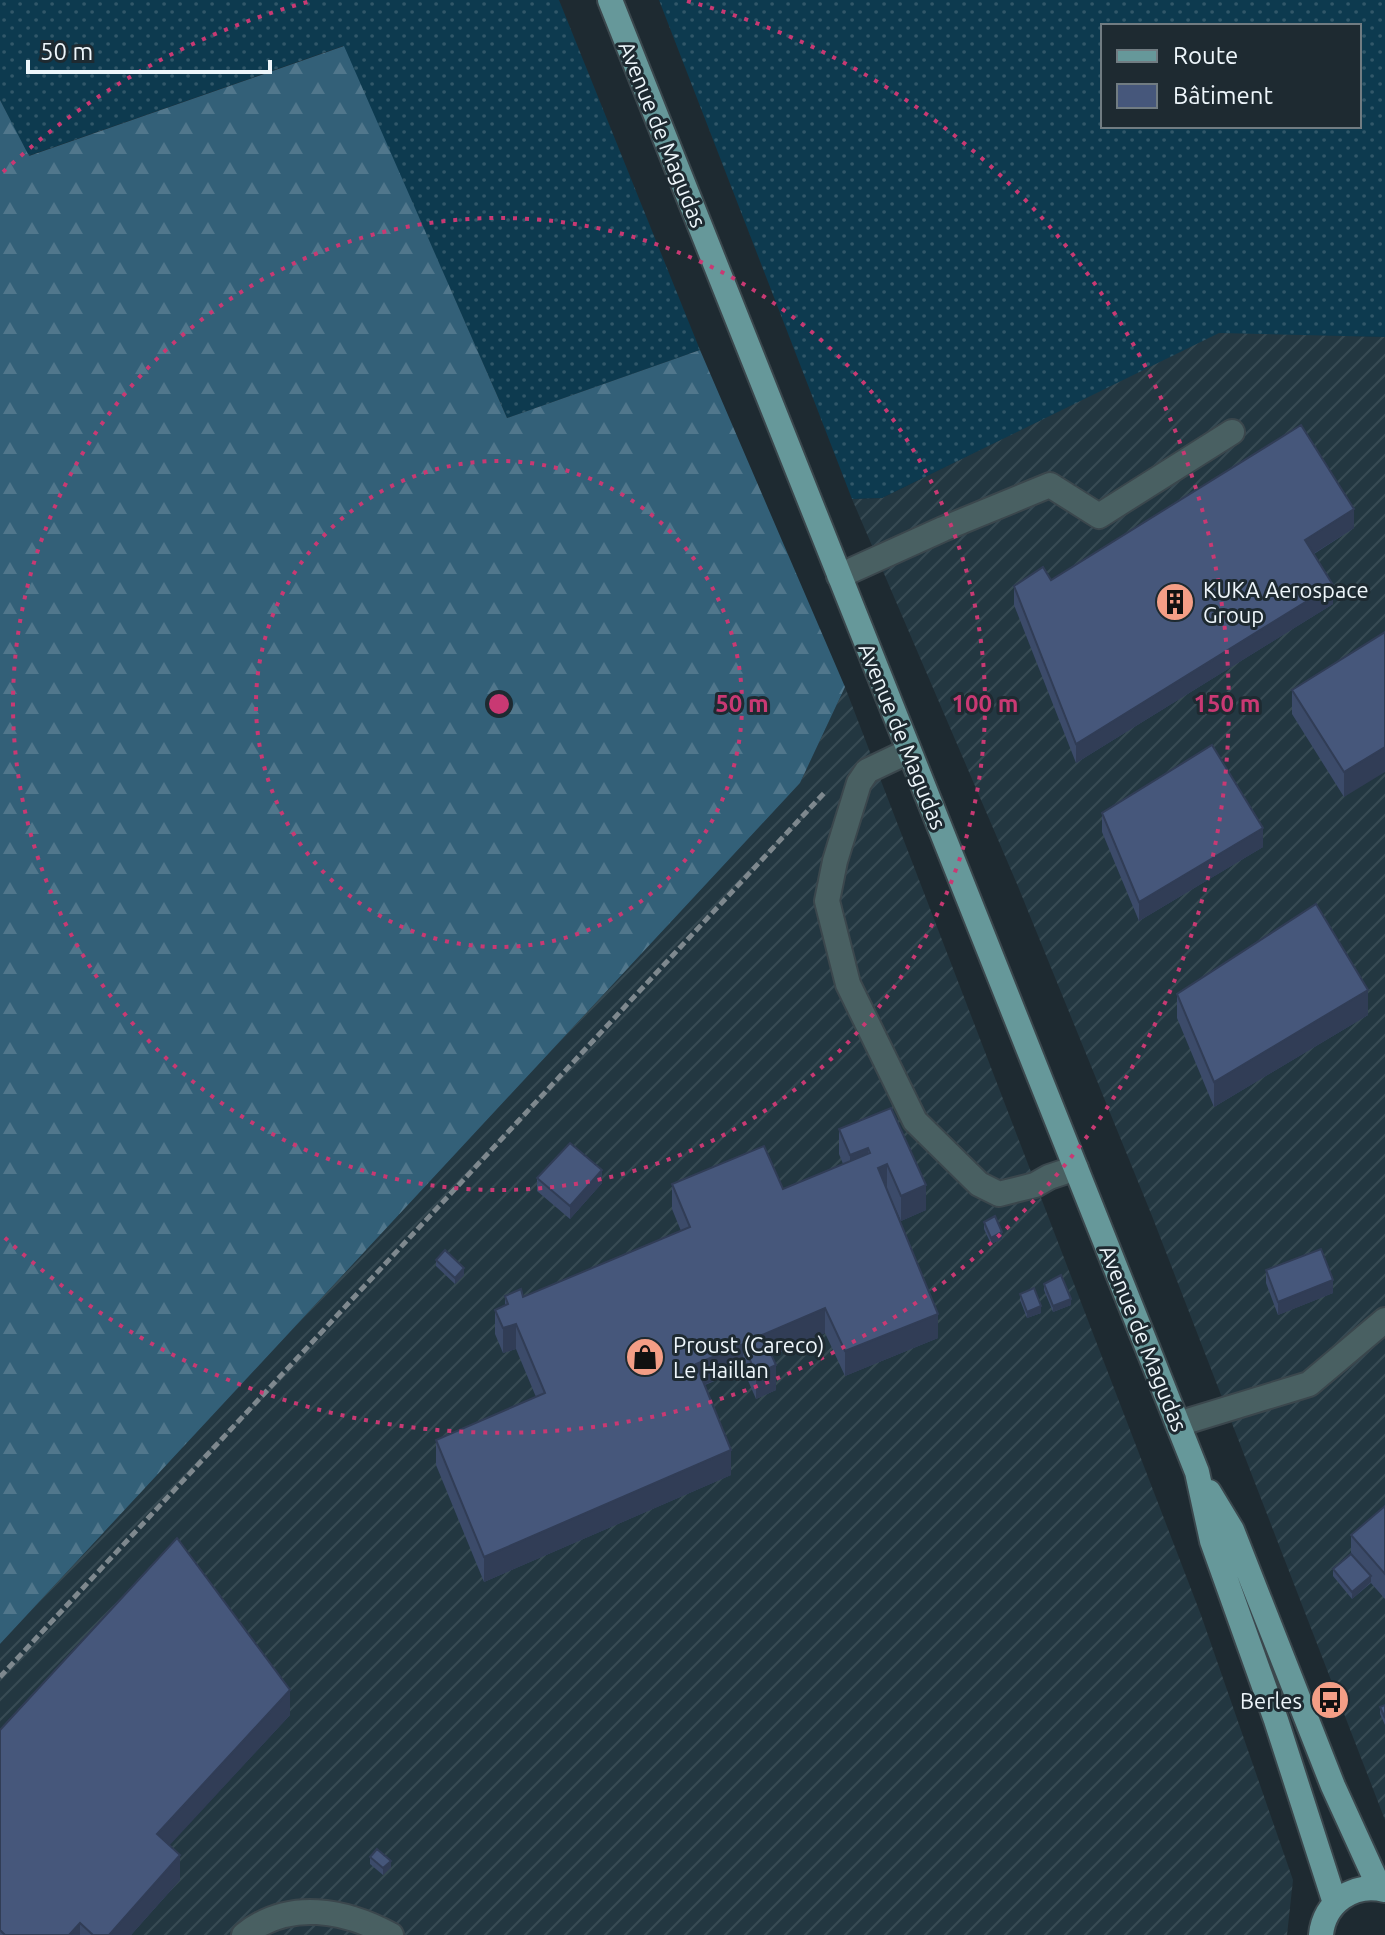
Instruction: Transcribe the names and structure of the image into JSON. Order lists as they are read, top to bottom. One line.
{"streets":{"main road":["Avenue de Magudas"]},"places":{"building":["KUKA Aerospace Group"],"shop":["Proust (Careco) Le Haillan"],"bus stop":["Berles"]},"legend":["Route","Bâtiment"],"scale_bar":"50 m","rings":["50 m","100 m","150 m"]}
